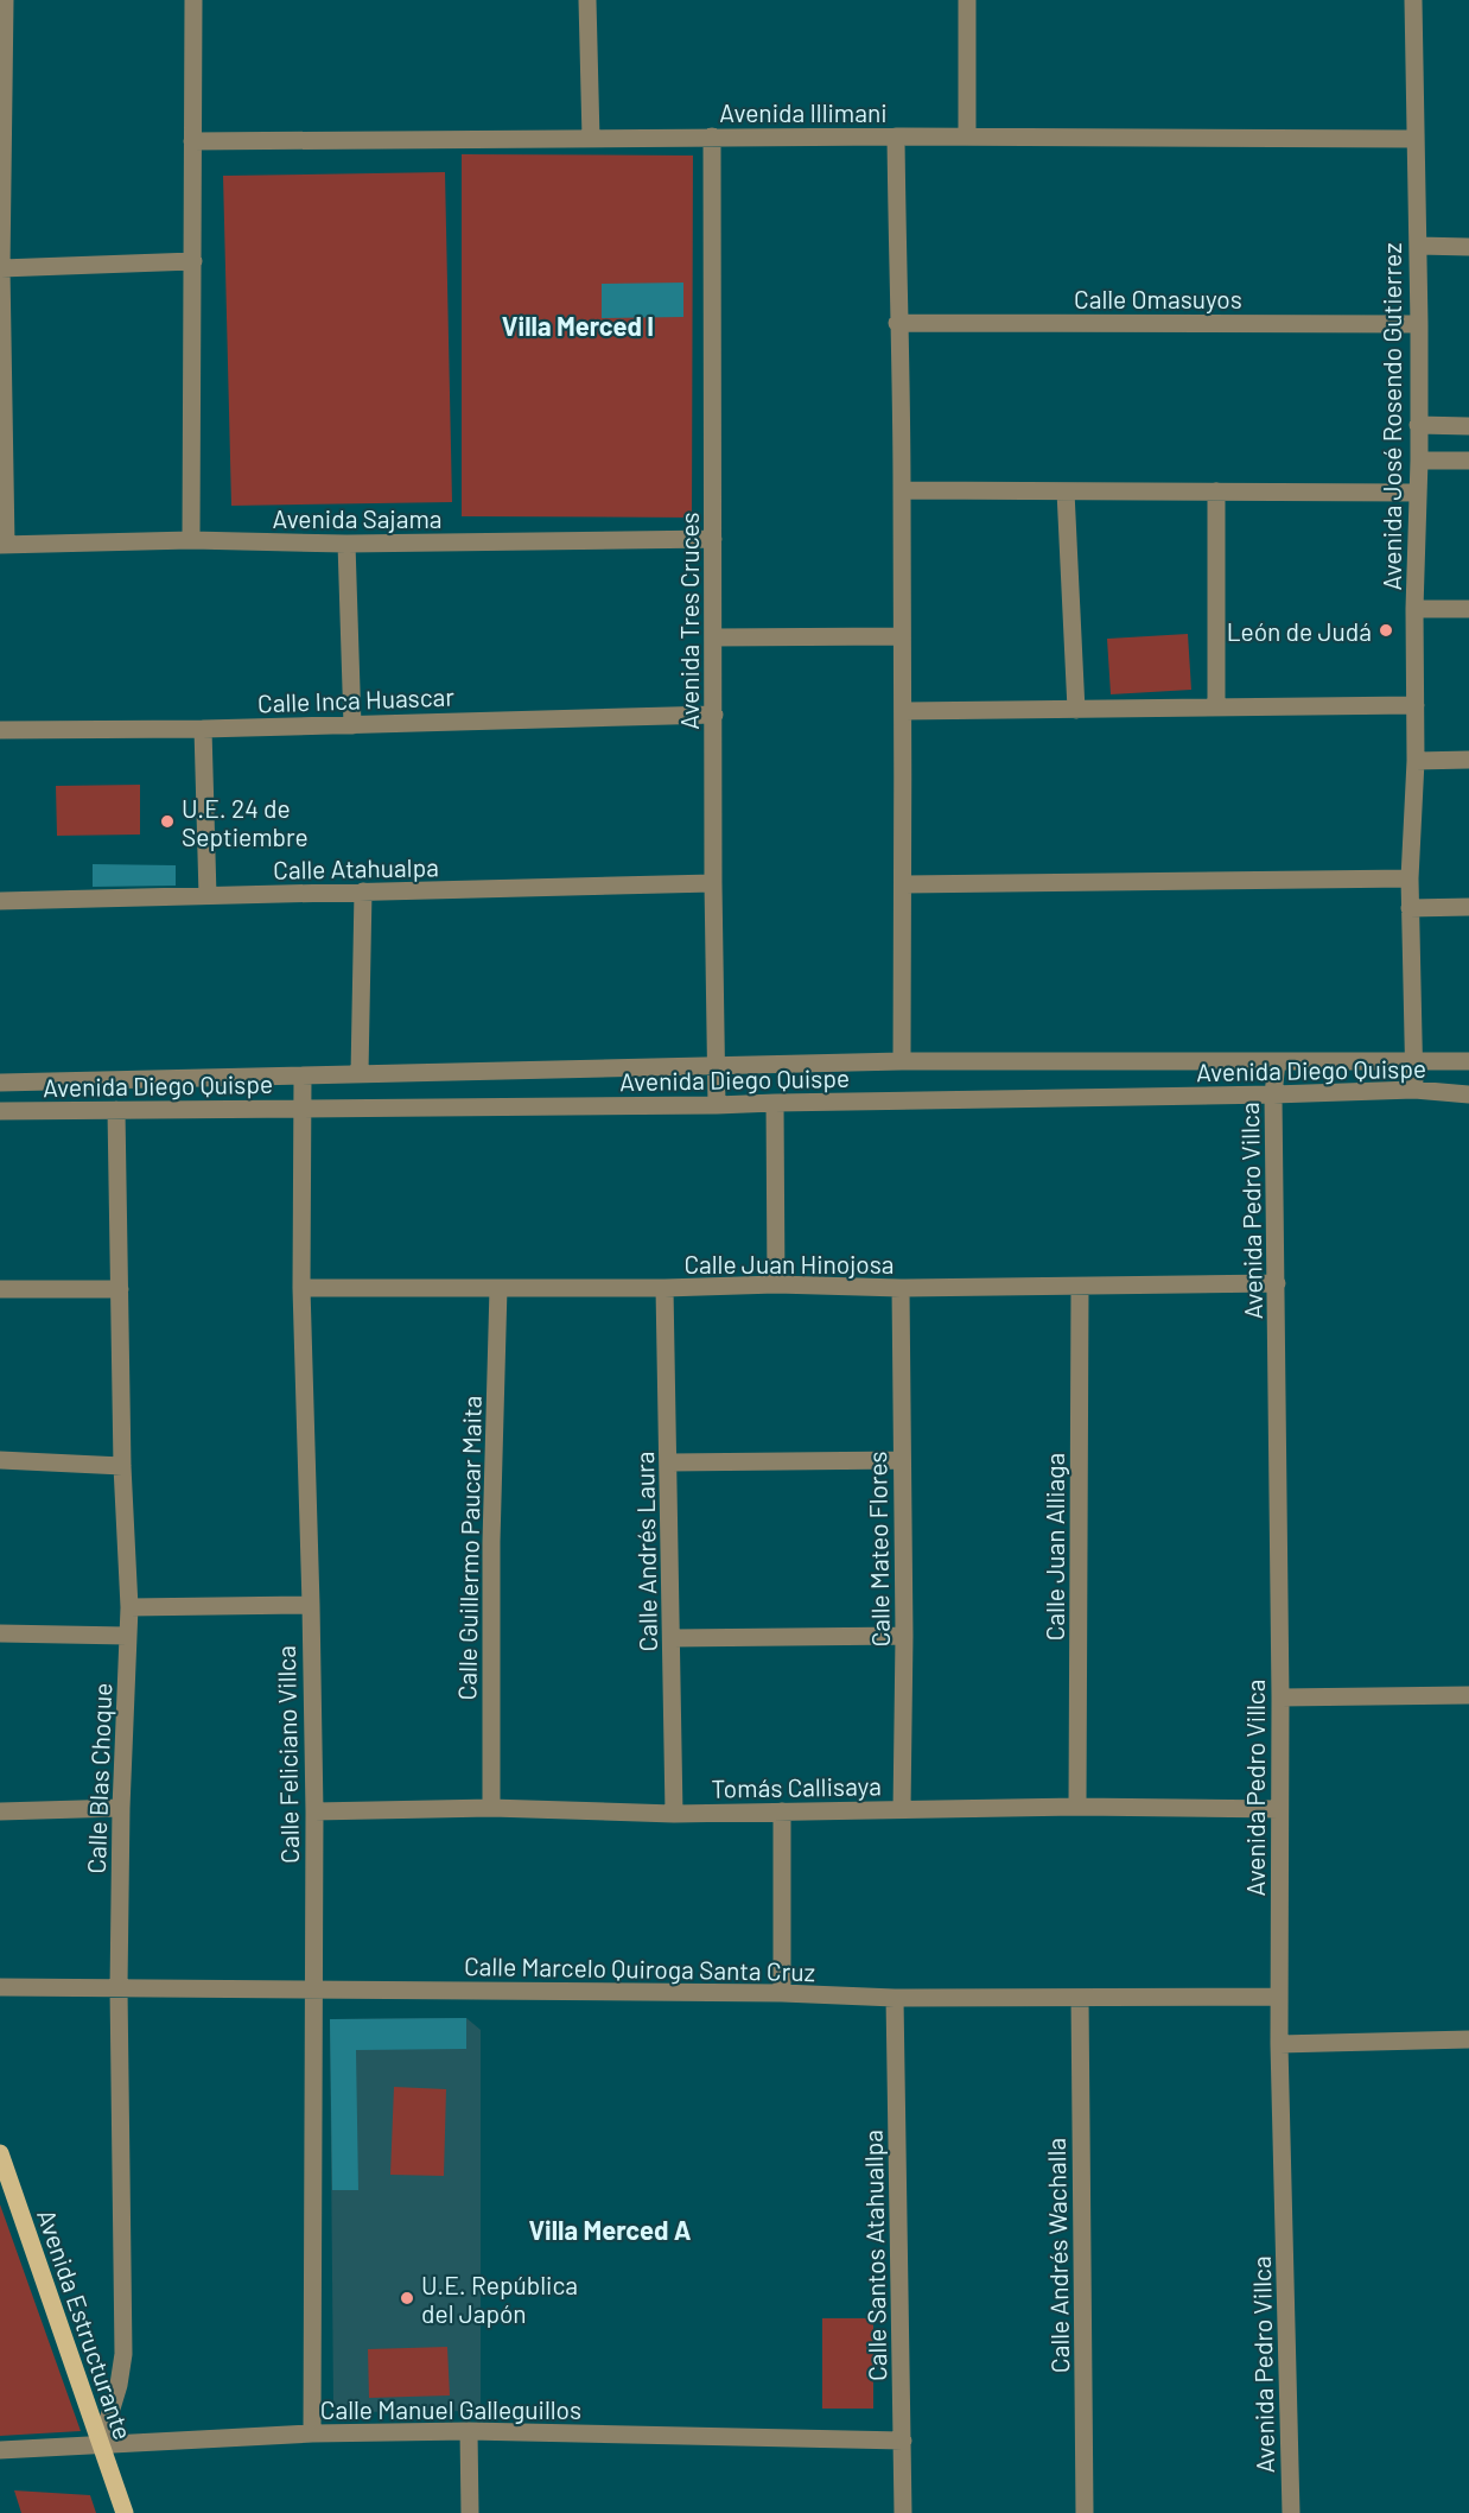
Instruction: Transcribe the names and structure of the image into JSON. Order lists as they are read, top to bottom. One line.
{"streets":{"main road":["Avenida Estructurante"],"street":["Avenida Illimani","Calle Omasuyos","Avenida José Rosendo Gutierrez","Avenida Sajama","Avenida Tres Cruces","Calle Inca Huascar","Calle Atahualpa","Avenida Diego Quispe","Avenida Pedro Villca","Calle Juan Hinojosa","Calle Juan Alliaga","Calle Guillermo Paucar Maita","Calle Mateo Flores","Calle Andrés Laura","Calle Feliciano Villca","Calle Blas Choque","Tomás Callisaya","Calle Marcelo Quiroga Santa Cruz","Calle Santos Atahuallpa","Calle Andrés Wachalla","Calle Manuel Galleguillos"]},"crossings":[["Avenida Illimani","Avenida José Rosendo Gutierrez"],["Avenida Illimani","Avenida Tres Cruces"],["Calle Omasuyos","Avenida José Rosendo Gutierrez"],["Avenida José Rosendo Gutierrez","Avenida Diego Quispe"],["Avenida Sajama","Avenida Tres Cruces"],["Avenida Tres Cruces","Calle Inca Huascar"],["Avenida Tres Cruces","Calle Atahualpa"],["Avenida Tres Cruces","Avenida Diego Quispe"],["Avenida Diego Quispe","Avenida Pedro Villca"],["Avenida Diego Quispe","Calle Feliciano Villca"],["Avenida Diego Quispe","Calle Blas Choque"],["Avenida Pedro Villca","Calle Juan Hinojosa"],["Avenida Pedro Villca","Tomás Callisaya"],["Avenida Pedro Villca","Calle Marcelo Quiroga Santa Cruz"],["Calle Juan Hinojosa","Calle Juan Alliaga"],["Calle Juan Hinojosa","Calle Guillermo Paucar Maita"],["Calle Juan Hinojosa","Calle Mateo Flores"],["Calle Juan Hinojosa","Calle Andrés Laura"],["Calle Juan Hinojosa","Calle Feliciano Villca"],["Calle Juan Alliaga","Tomás Callisaya"],["Calle Guillermo Paucar Maita","Tomás Callisaya"],["Calle Mateo Flores","Tomás Callisaya"],["Calle Andrés Laura","Tomás Callisaya"],["Calle Feliciano Villca","Tomás Callisaya"],["Calle Feliciano Villca","Calle Marcelo Quiroga Santa Cruz"],["Calle Feliciano Villca","Calle Manuel Galleguillos"],["Calle Blas Choque","Calle Marcelo Quiroga Santa Cruz"],["Calle Blas Choque","Avenida Estructurante"],["Calle Blas Choque","Calle Manuel Galleguillos"],["Calle Marcelo Quiroga Santa Cruz","Calle Santos Atahuallpa"],["Calle Marcelo Quiroga Santa Cruz","Calle Andrés Wachalla"],["Calle Santos Atahuallpa","Calle Manuel Galleguillos"],["Avenida Estructurante","Calle Manuel Galleguillos"]],"districts":["Villa Merced I","Villa Merced A"],"places":["León de Judá","U.E. 24 de Septiembre","U.E. República del Japón"]}
